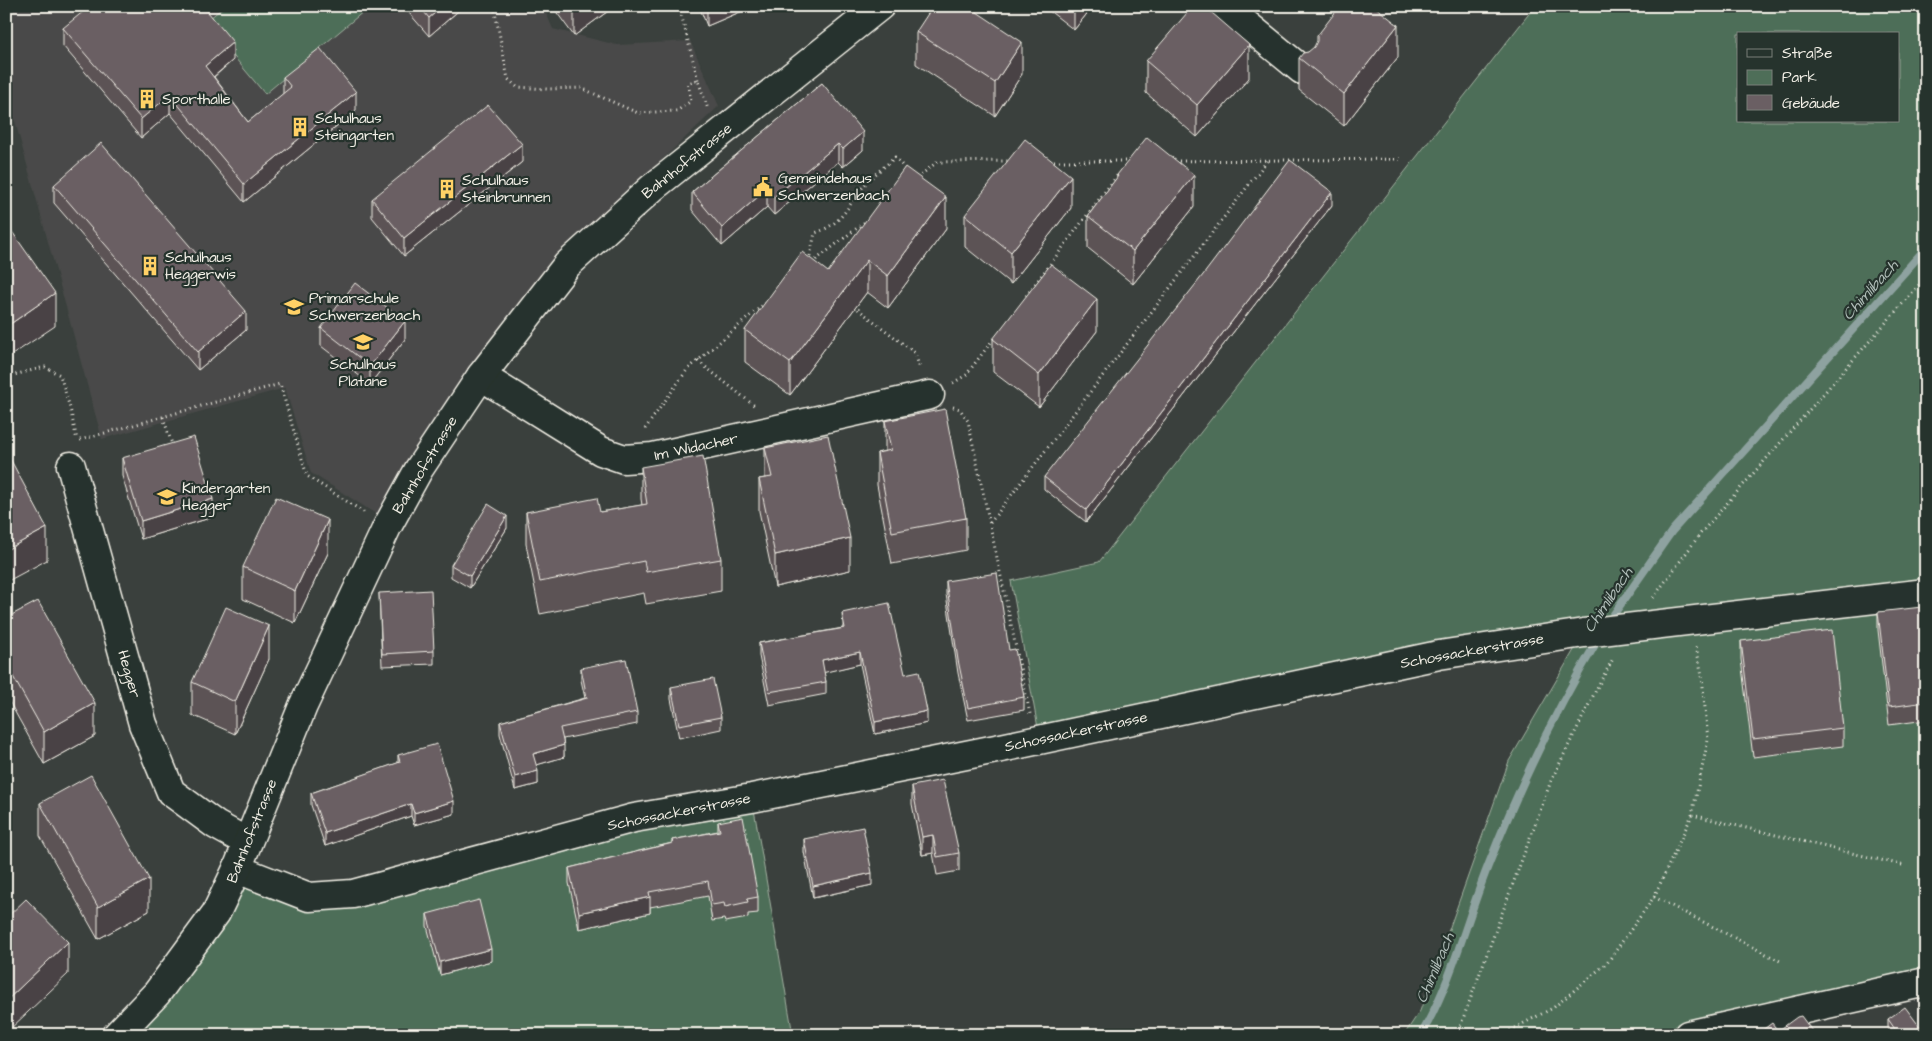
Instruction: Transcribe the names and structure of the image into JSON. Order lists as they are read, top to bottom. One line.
{"streets":{"street":["Bahnhofstrasse","Im Widacher","Schossackerstrasse","Hegger"]},"crossings":[["Bahnhofstrasse","Im Widacher"],["Bahnhofstrasse","Schossackerstrasse"],["Bahnhofstrasse","Hegger"]],"water":["Chimlibach"],"places":{"building":["Sporthalle","Schulhaus Steingarten","Schulhaus Steinbrunnen","Schulhaus Heggerwis"],"public building":["Gemeindehaus Schwerzenbach"],"school or university":["Primarschule Schwerzenbach","Schulhaus Platane","Kindergarten Hegger"]},"legend":["Straße","Park","Gebäude"]}
